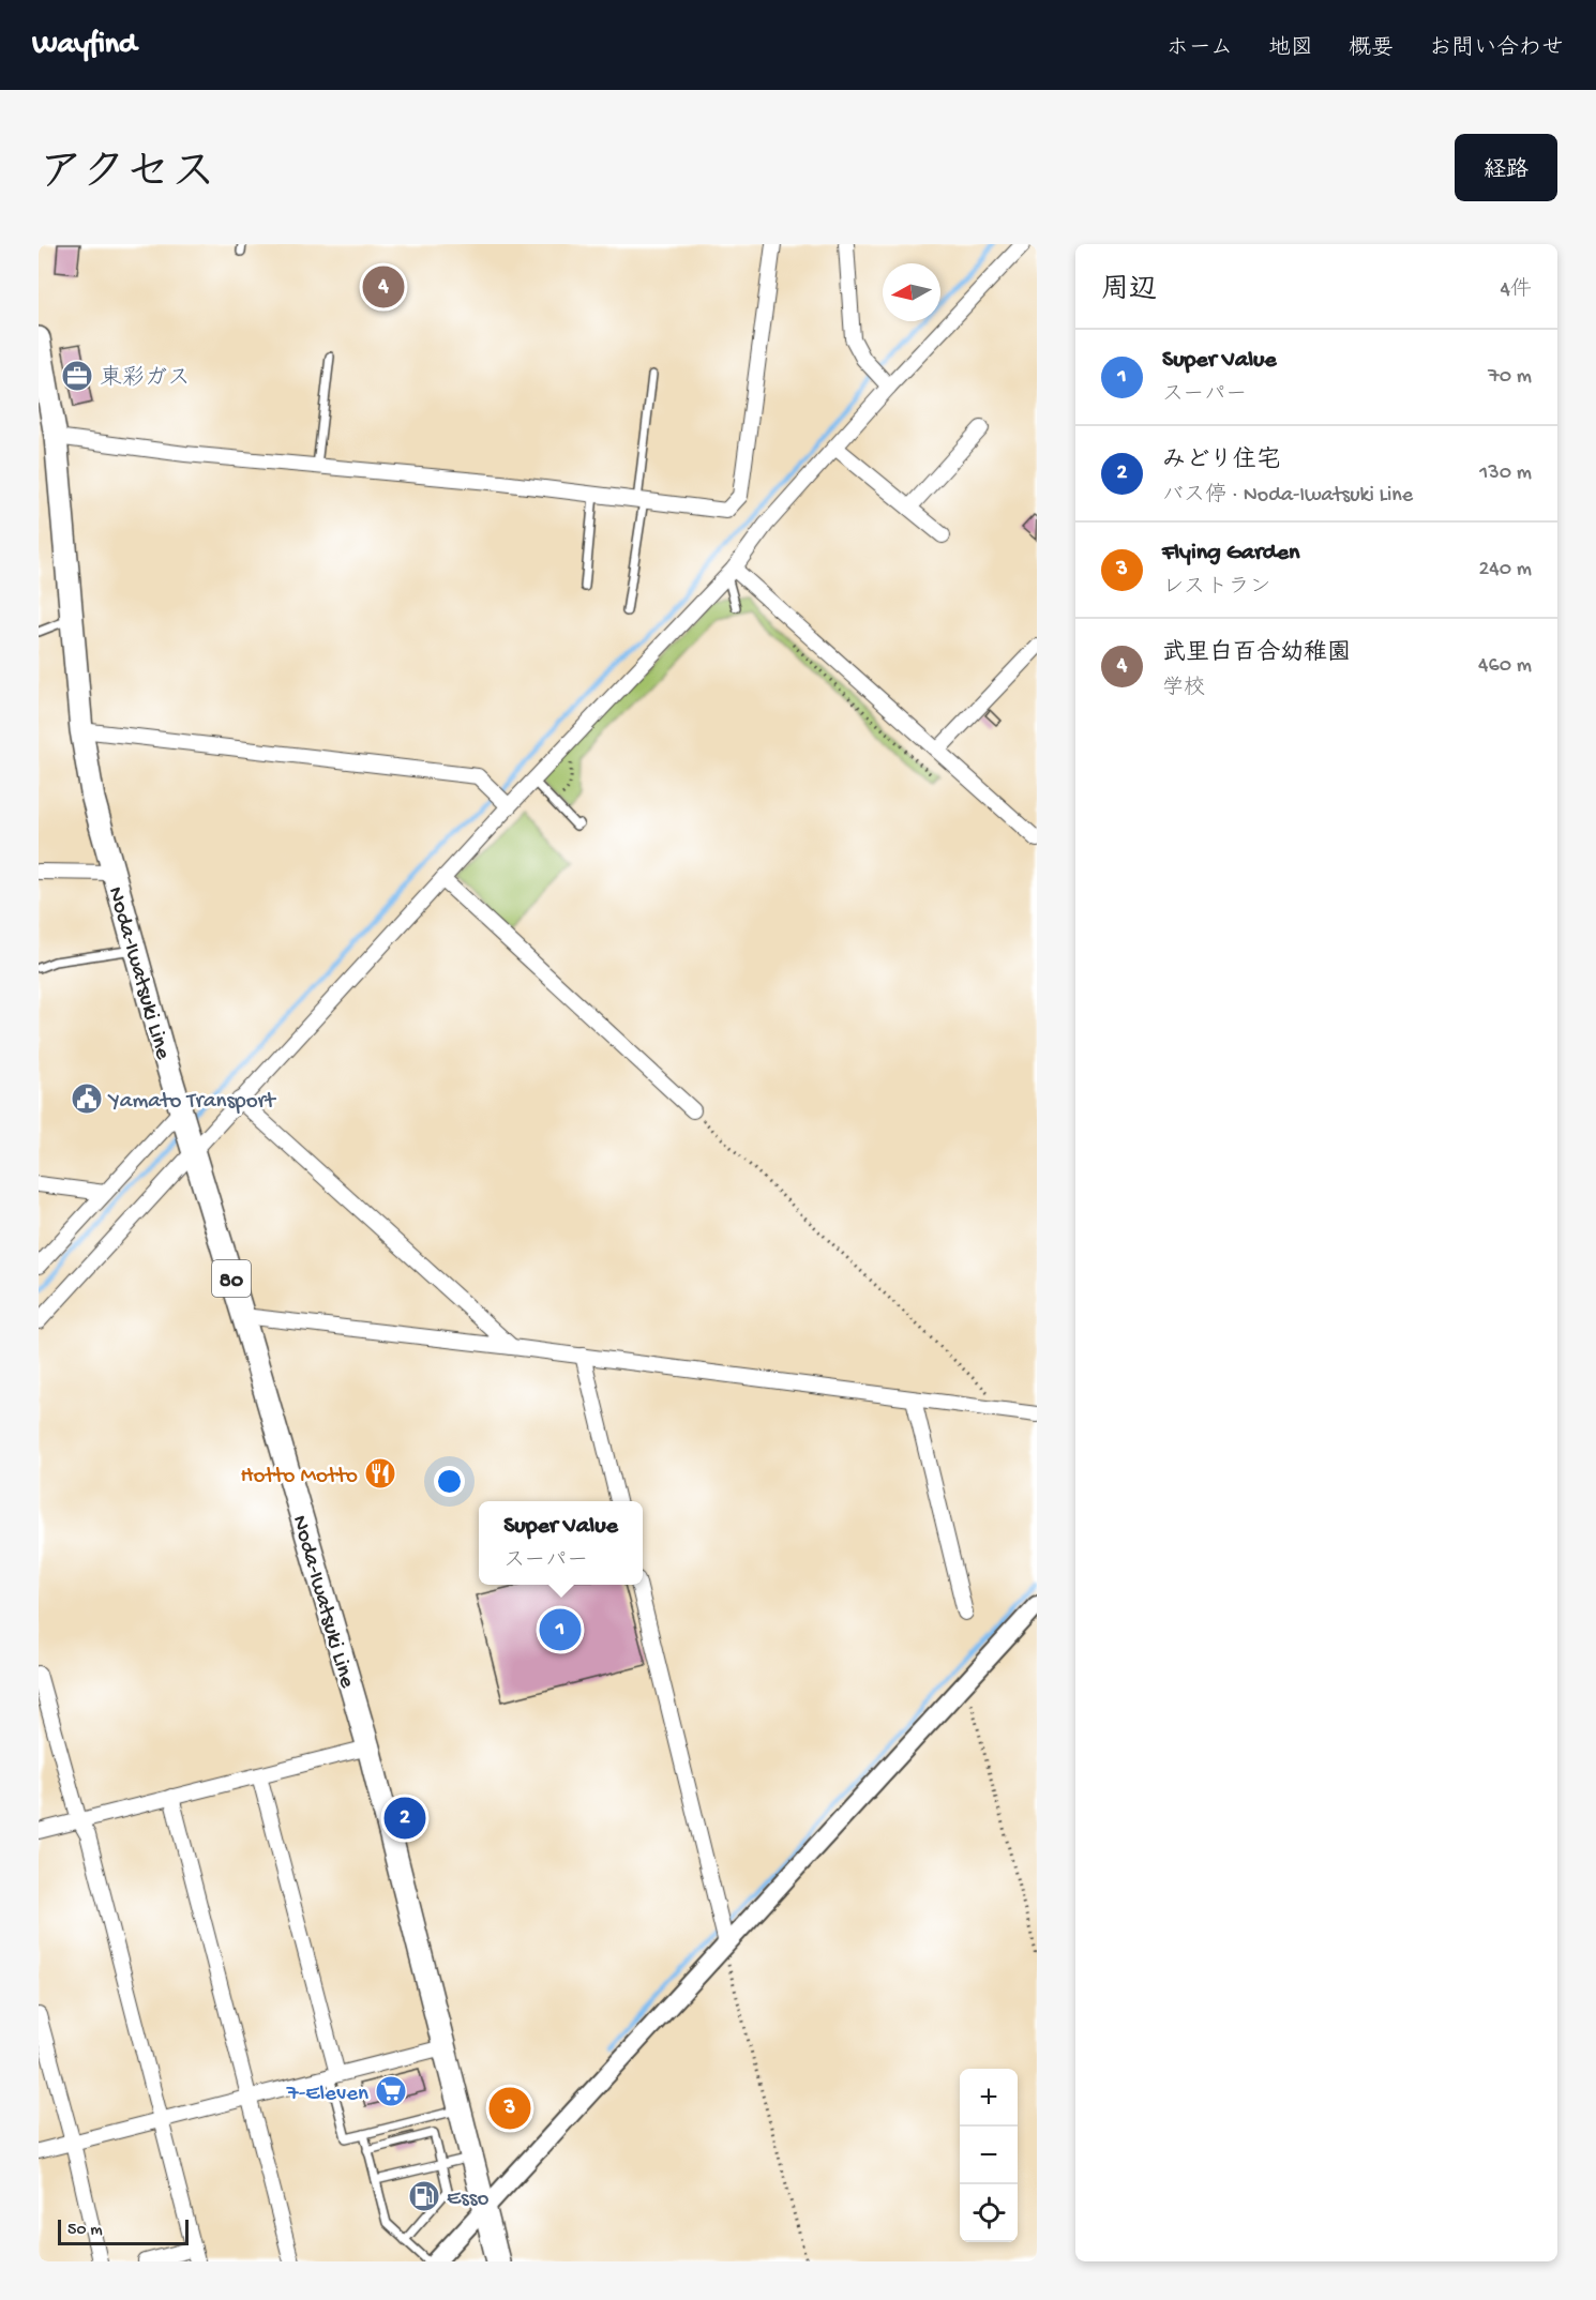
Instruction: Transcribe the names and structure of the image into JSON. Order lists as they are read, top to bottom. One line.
{"streets":{"main road":["Noda-Iwatsuki Line","80"]},"places":{"office":["東彩ガス"],"public building":["Yamato Transport"],"restaurant":["Hotto Motto"],"supermarket":["7-Eleven"],"fuel station":["Esso"]},"scale_bar":"50 m","north":"left","page":{"header":"Wayfind","nav":["ホーム","地図","概要","お問い合わせ"],"title":"アクセス","buttons":"経路","heading":["周辺","4件"],"pins":["4","1","2","3"],"list":[{"mark":"1","name":"Super Value","note":"スーパー","value":"70 m"},{"mark":"2","name":"みどり住宅","note":"バス停 · Noda-Iwatsuki Line","value":"130 m"},{"mark":"3","name":"Flying Garden","note":"レストラン","value":"240 m"},{"mark":"4","name":"武里白百合幼稚園","note":"学校","value":"460 m"}],"popup":["Super Value","スーパー"],"map_buttons":["+","−"],"scale":"50 m"}}
